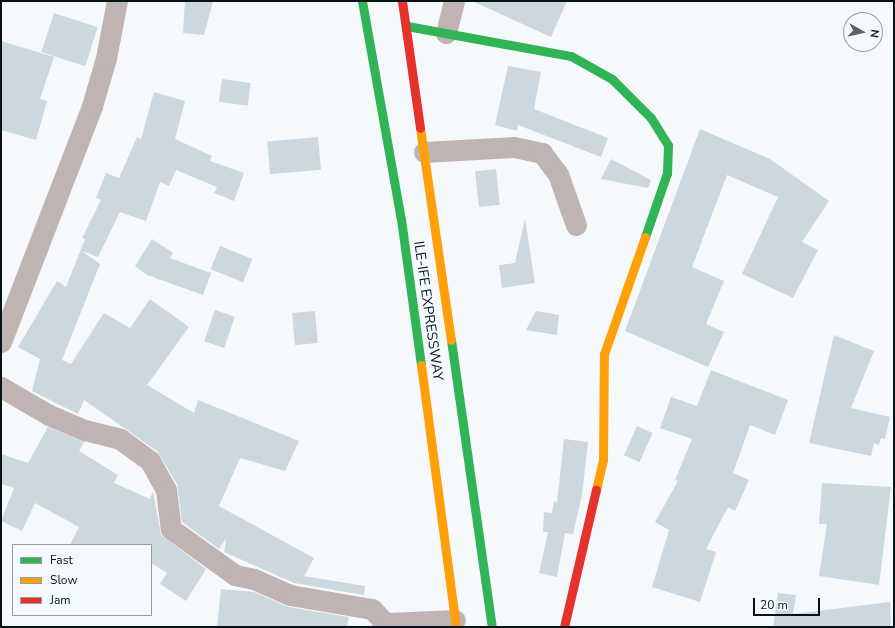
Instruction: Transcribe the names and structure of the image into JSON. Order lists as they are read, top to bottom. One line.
{"streets":{"main road":["ILE-IFE EXPRESSWAY"]},"legend":["Fast","Slow","Jam"],"scale_bar":"20 m","north":"right"}
